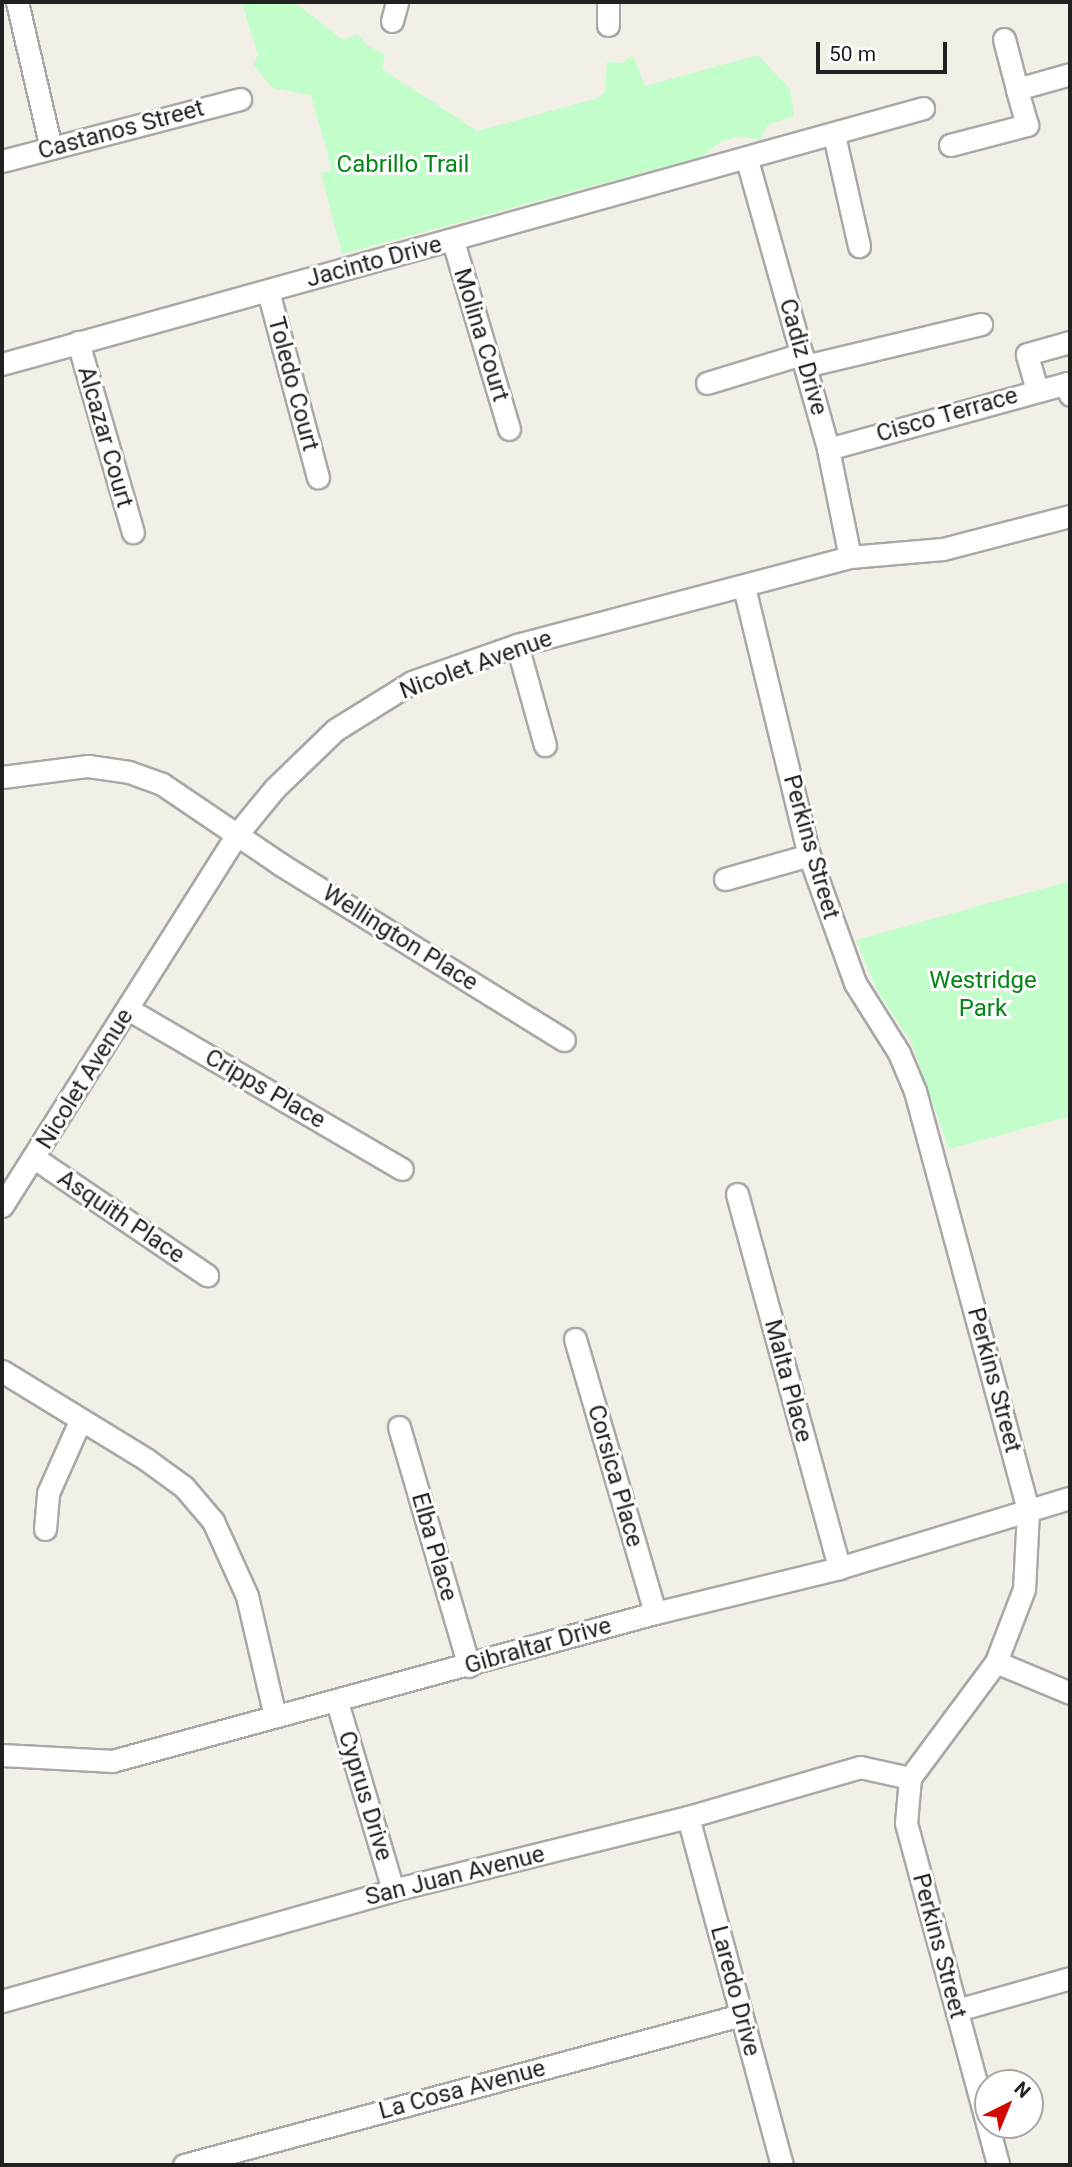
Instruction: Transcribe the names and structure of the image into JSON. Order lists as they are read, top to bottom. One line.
{"streets":{"street":["Castanos Street","Jacinto Drive","Molina Court","Cadiz Drive","Toledo Court","Cisco Terrace","Alcazar Court","Nicolet Avenue","Perkins Street","Wellington Place","Cripps Place","Asquith Place","Malta Place","Corsica Place","Elba Place","Gibraltar Drive","Cyprus Drive","San Juan Avenue","Laredo Drive","La Cosa Avenue"]},"crossings":[["Jacinto Drive","Molina Court"],["Jacinto Drive","Cadiz Drive"],["Jacinto Drive","Toledo Court"],["Jacinto Drive","Alcazar Court"],["Cadiz Drive","Cisco Terrace"],["Cadiz Drive","Nicolet Avenue"],["Nicolet Avenue","Perkins Street"],["Nicolet Avenue","Wellington Place"],["Nicolet Avenue","Cripps Place"],["Nicolet Avenue","Asquith Place"],["Perkins Street","Gibraltar Drive"],["Perkins Street","San Juan Avenue"],["Malta Place","Gibraltar Drive"],["Corsica Place","Gibraltar Drive"],["Elba Place","Gibraltar Drive"],["Gibraltar Drive","Cyprus Drive"],["Cyprus Drive","San Juan Avenue"],["San Juan Avenue","Laredo Drive"],["Laredo Drive","La Cosa Avenue"]],"parks":["Cabrillo Trail","Westridge Park"],"scale_bar":"50 m","north":"top right"}
